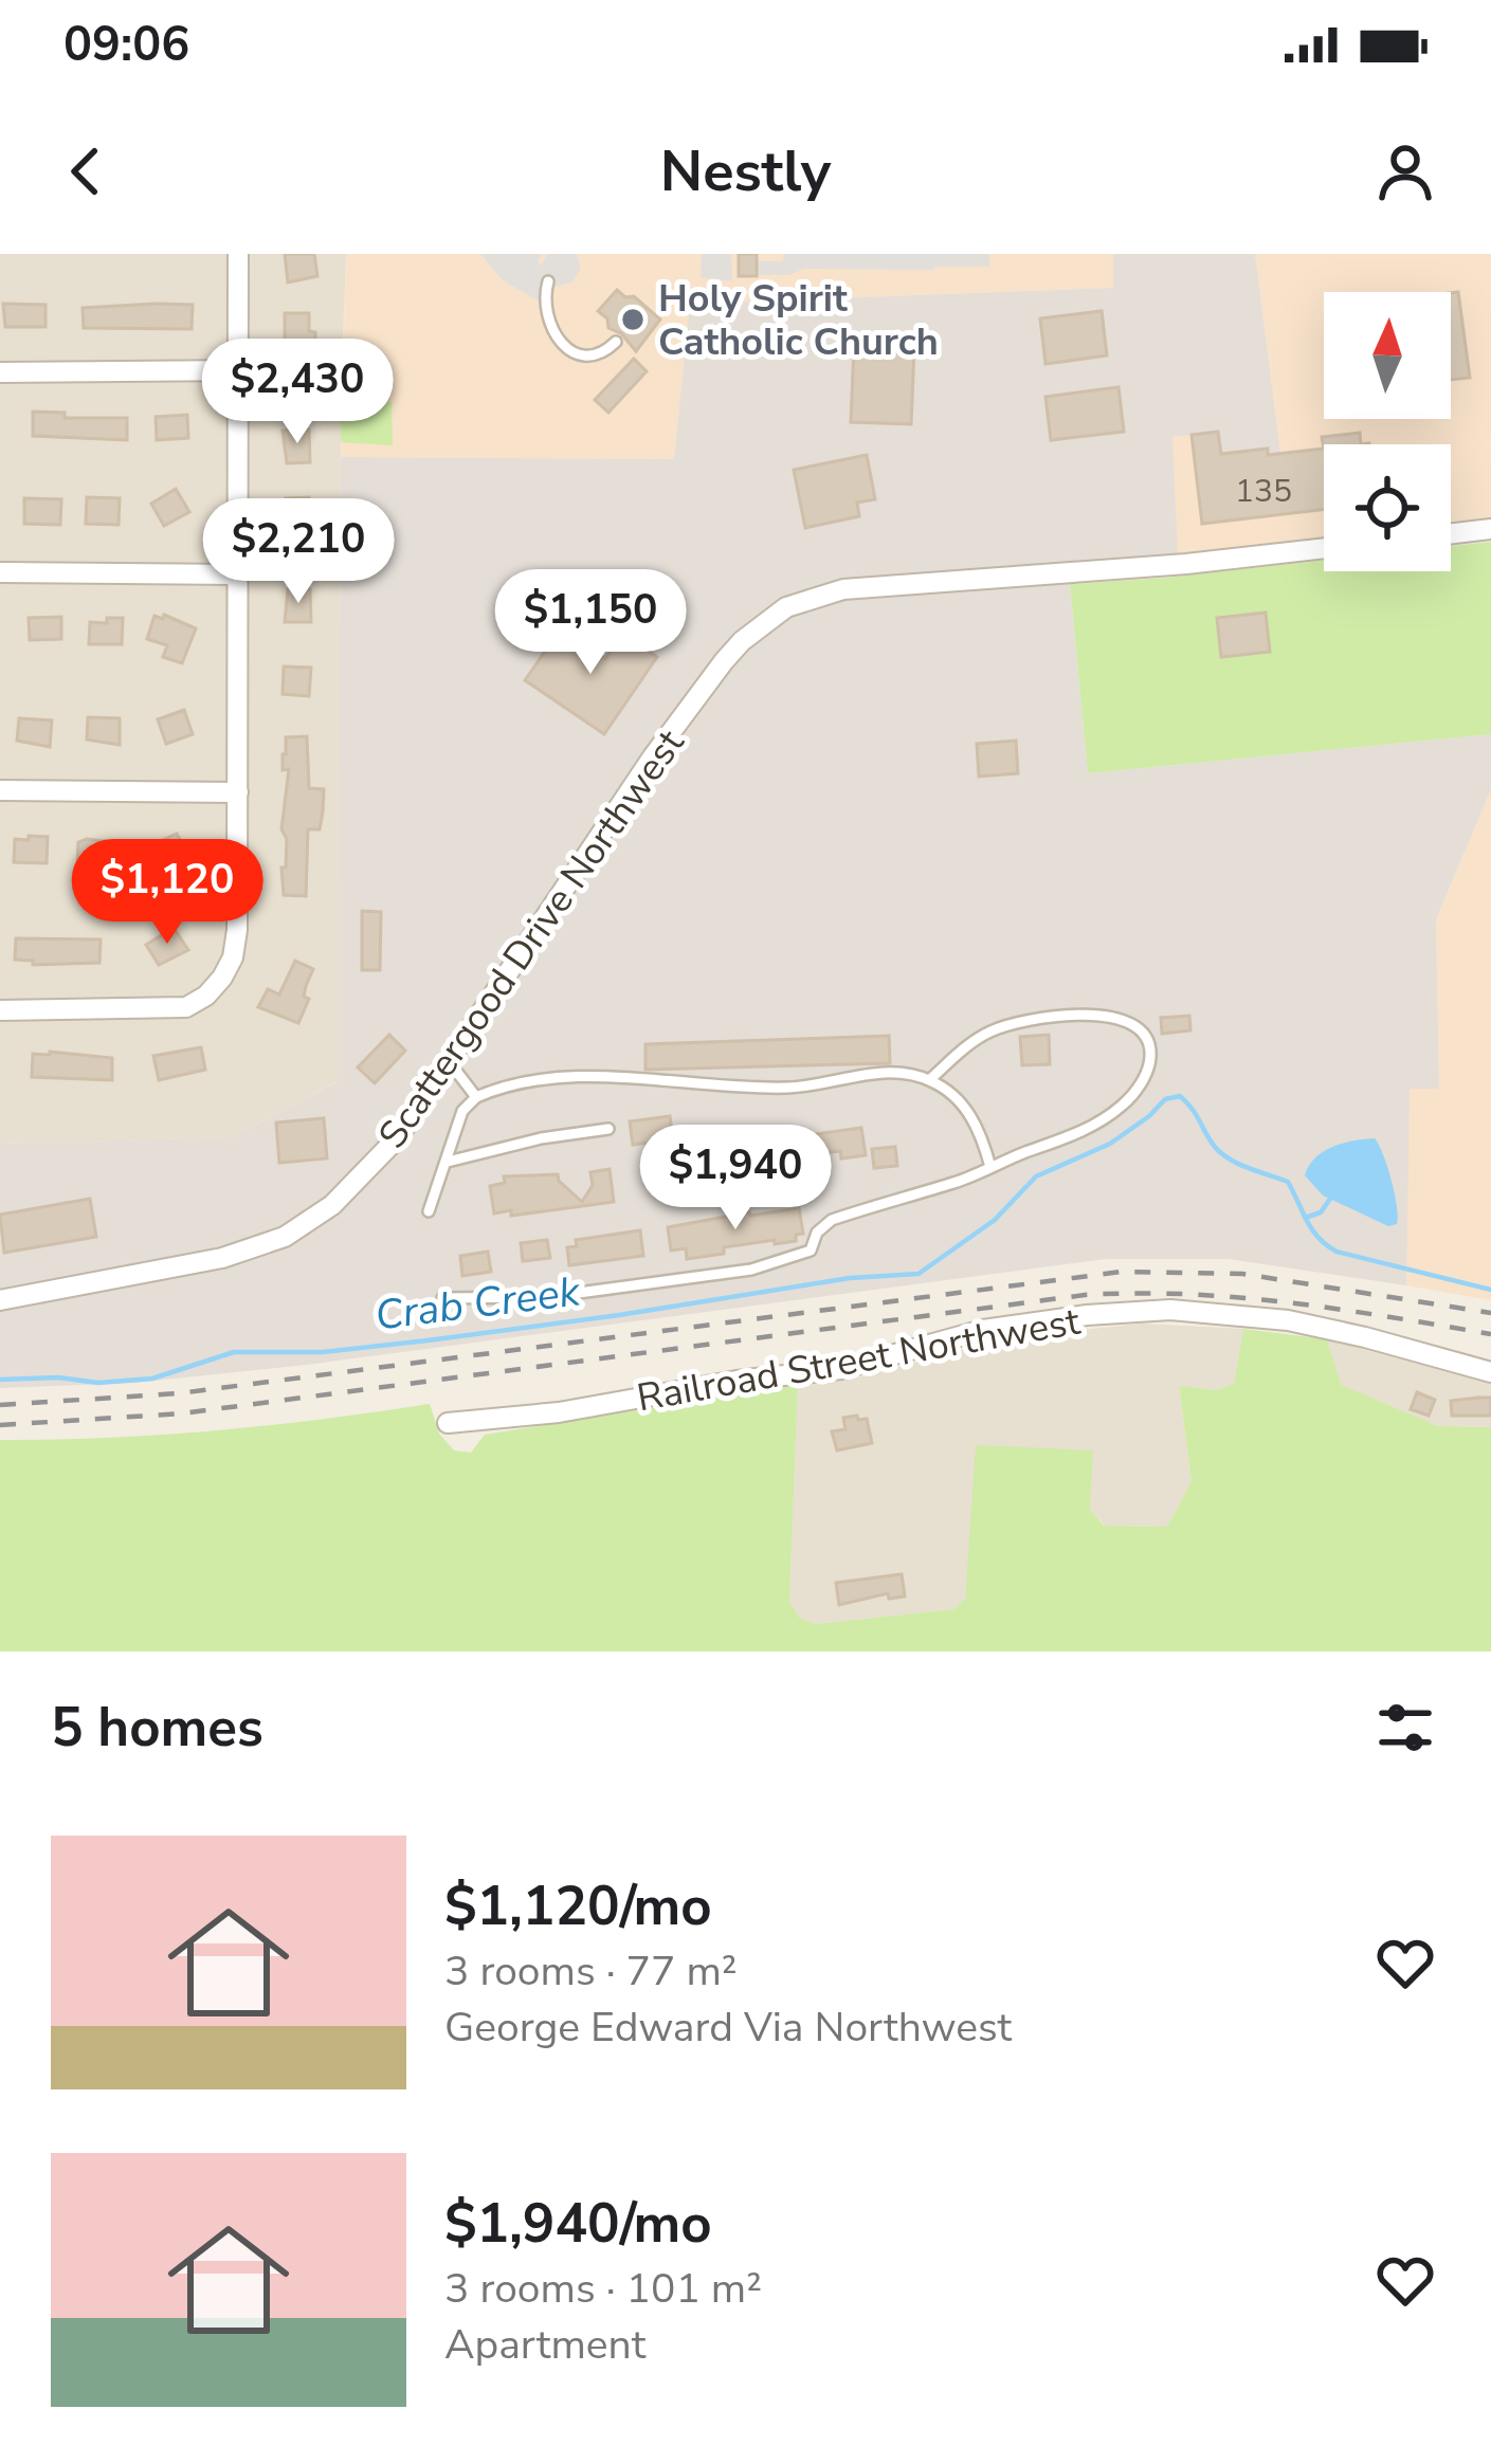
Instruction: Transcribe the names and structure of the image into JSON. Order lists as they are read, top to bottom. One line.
{"streets":{"street":["Scattergood Drive Northwest","Railroad Street Northwest"]},"water":["Crab Creek"],"places":["Holy Spirit Catholic Church"],"house_numbers":["135"],"north":"top","page":{"status":"09:06","header":"Nestly","price":["$2,430","$2,210","$1,150","$1,120","$1,940"],"heading":"5 homes","list":[{"name":"$1,120/mo","note":"3 rooms · 77 m² · George Edward Via Northwest"},{"name":"$1,940/mo","note":"3 rooms · 101 m² · Apartment"}]}}
